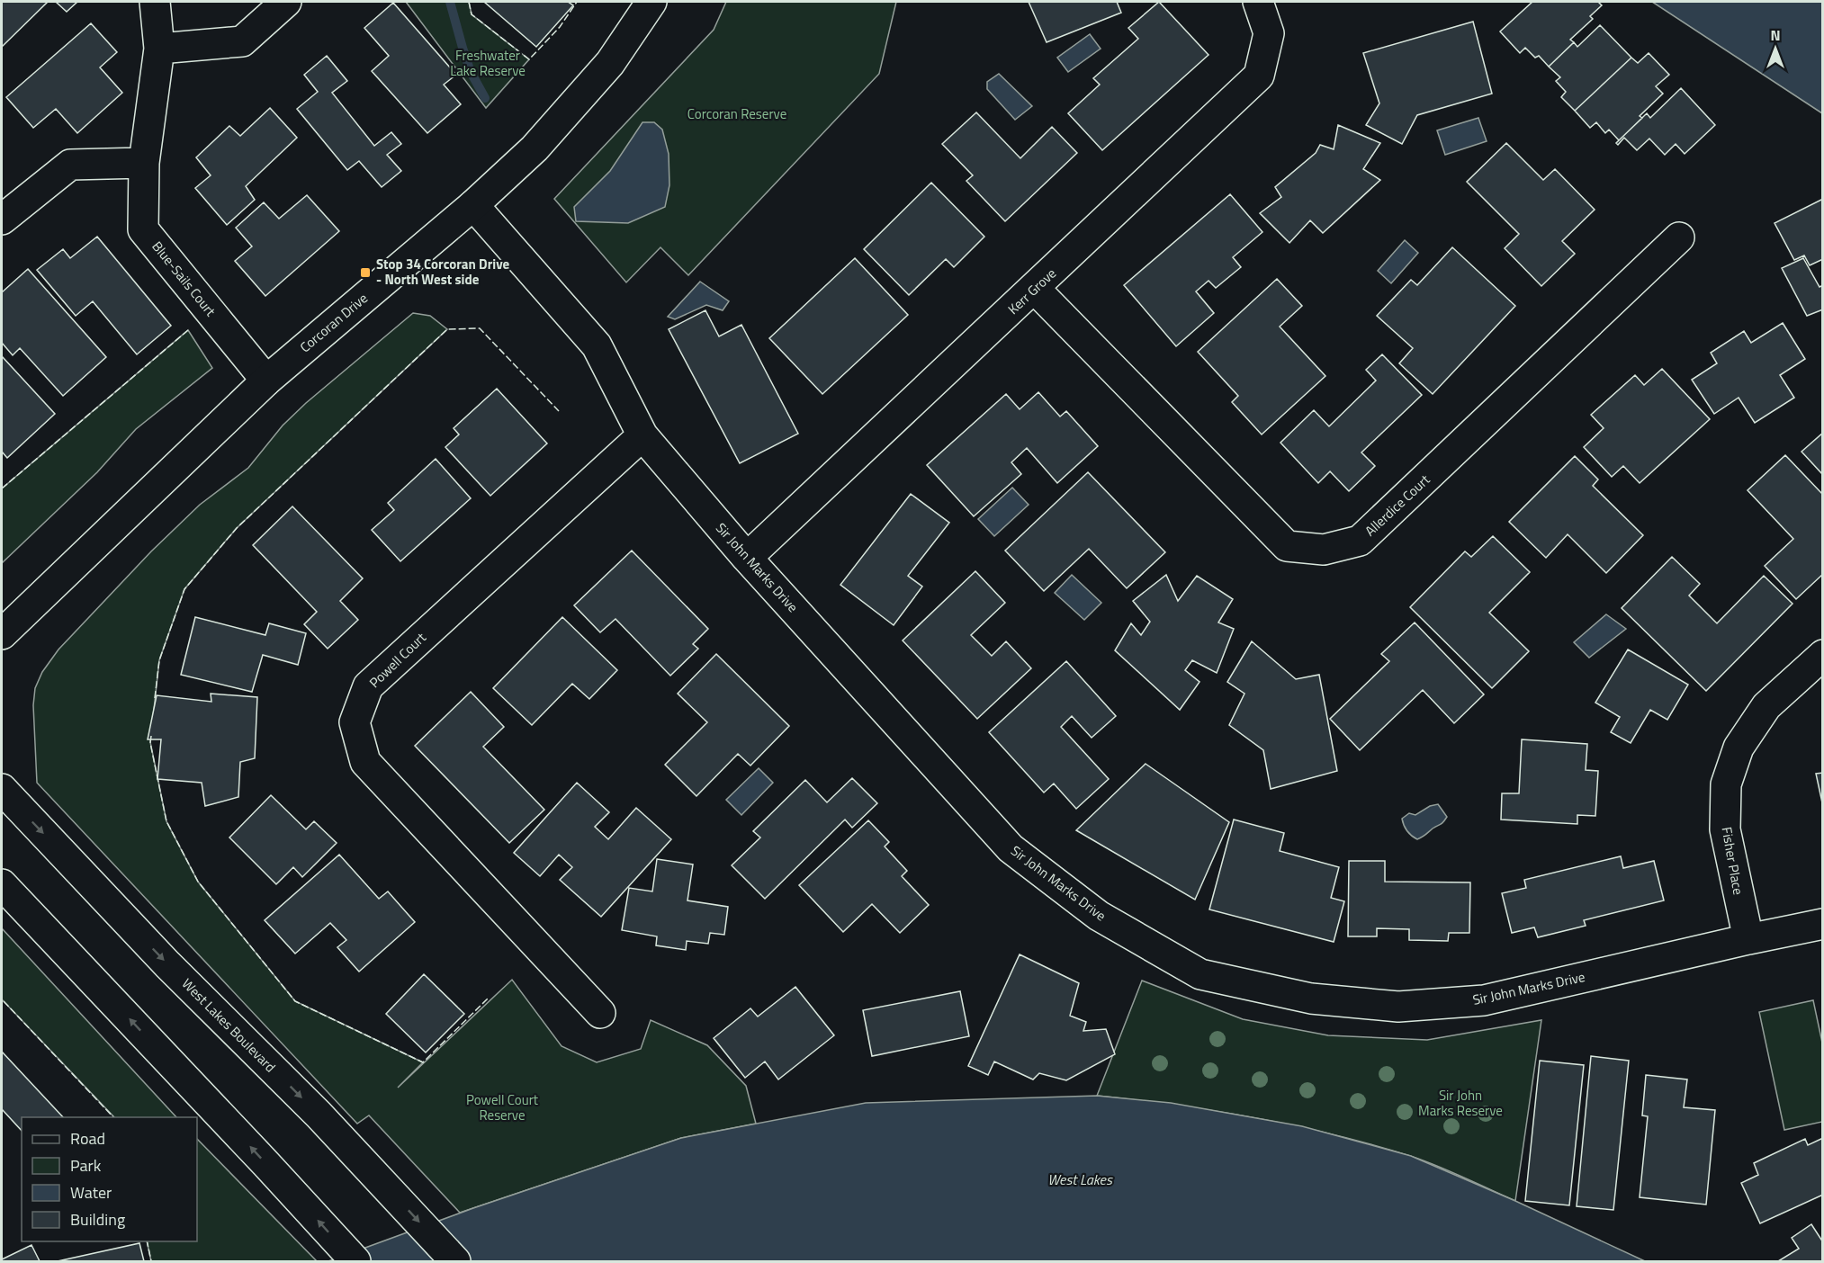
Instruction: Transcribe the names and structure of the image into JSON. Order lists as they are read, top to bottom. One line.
{"streets":{"street":["Blue-Sails Court","Kerr Grove","Corcoran Drive","Allerdice Court","Sir John Marks Drive","Powell Court","Fisher Place","West Lakes Boulevard"]},"crossings":[["Blue-Sails Court","Corcoran Drive"],["Kerr Grove","Allerdice Court"],["Kerr Grove","Sir John Marks Drive"],["Corcoran Drive","Sir John Marks Drive"],["Sir John Marks Drive","Powell Court"],["Sir John Marks Drive","Fisher Place"]],"water":["West Lakes"],"parks":["Freshwater Lake Reserve","Corcoran Reserve","Sir John Marks Reserve","Powell Court Reserve"],"places":{"transit":["Stop 34 Corcoran Drive - North West side"]},"legend":["Road","Park","Water","Building"],"north":"top"}
